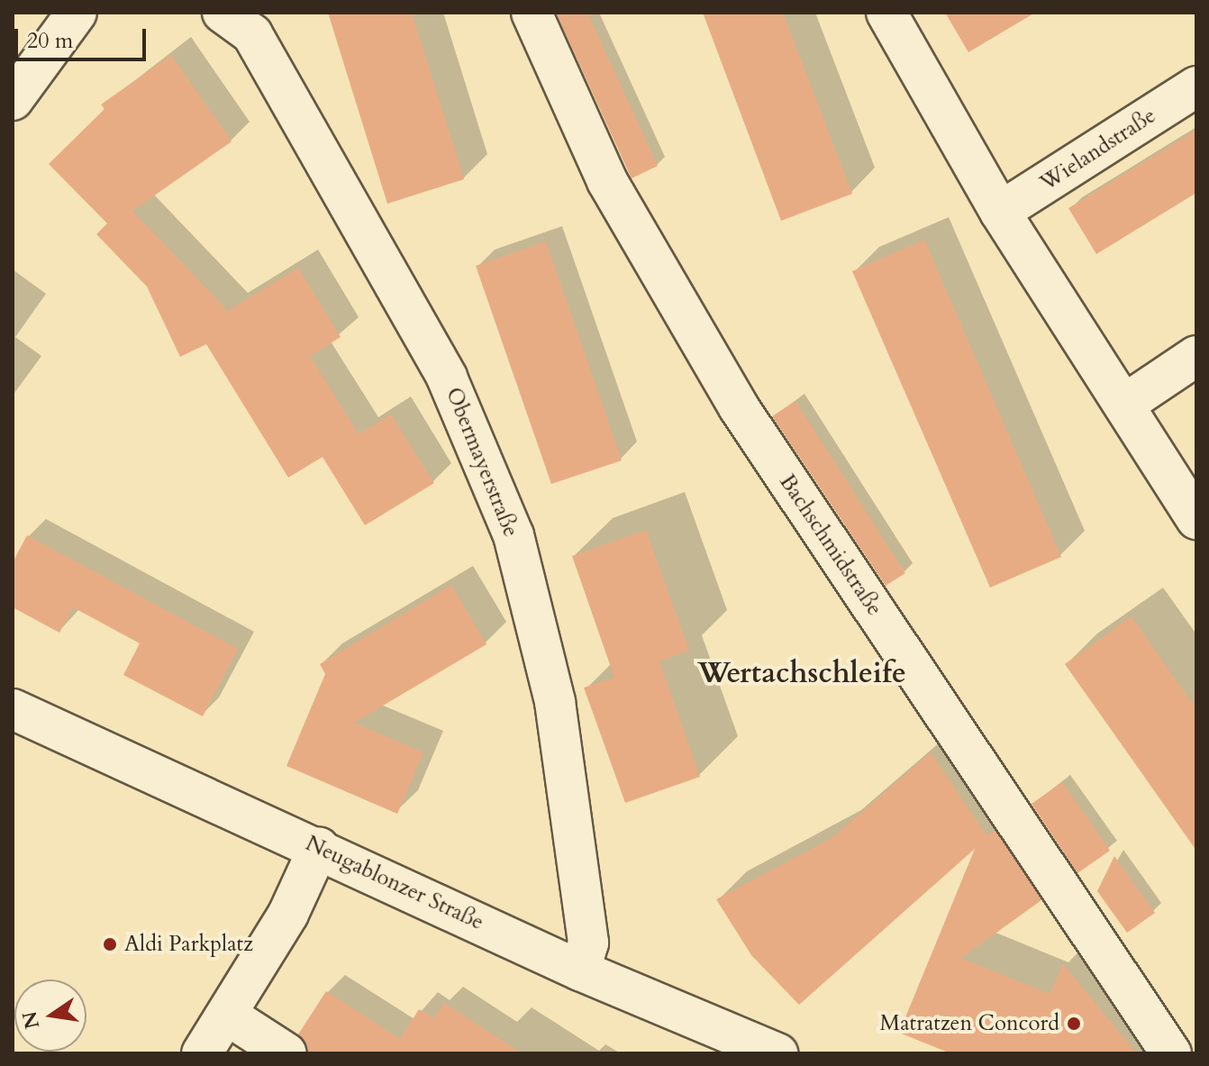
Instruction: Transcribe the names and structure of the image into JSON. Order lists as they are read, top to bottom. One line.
{"streets":{"street":["Wielandstraße","Obermayerstraße","Bachschmidstraße","Neugablonzer Straße"]},"crossings":[["Obermayerstraße","Neugablonzer Straße"]],"districts":["Wertachschleife"],"places":["Aldi Parkplatz","Matratzen Concord"],"scale_bar":"20 m","north":"left"}
